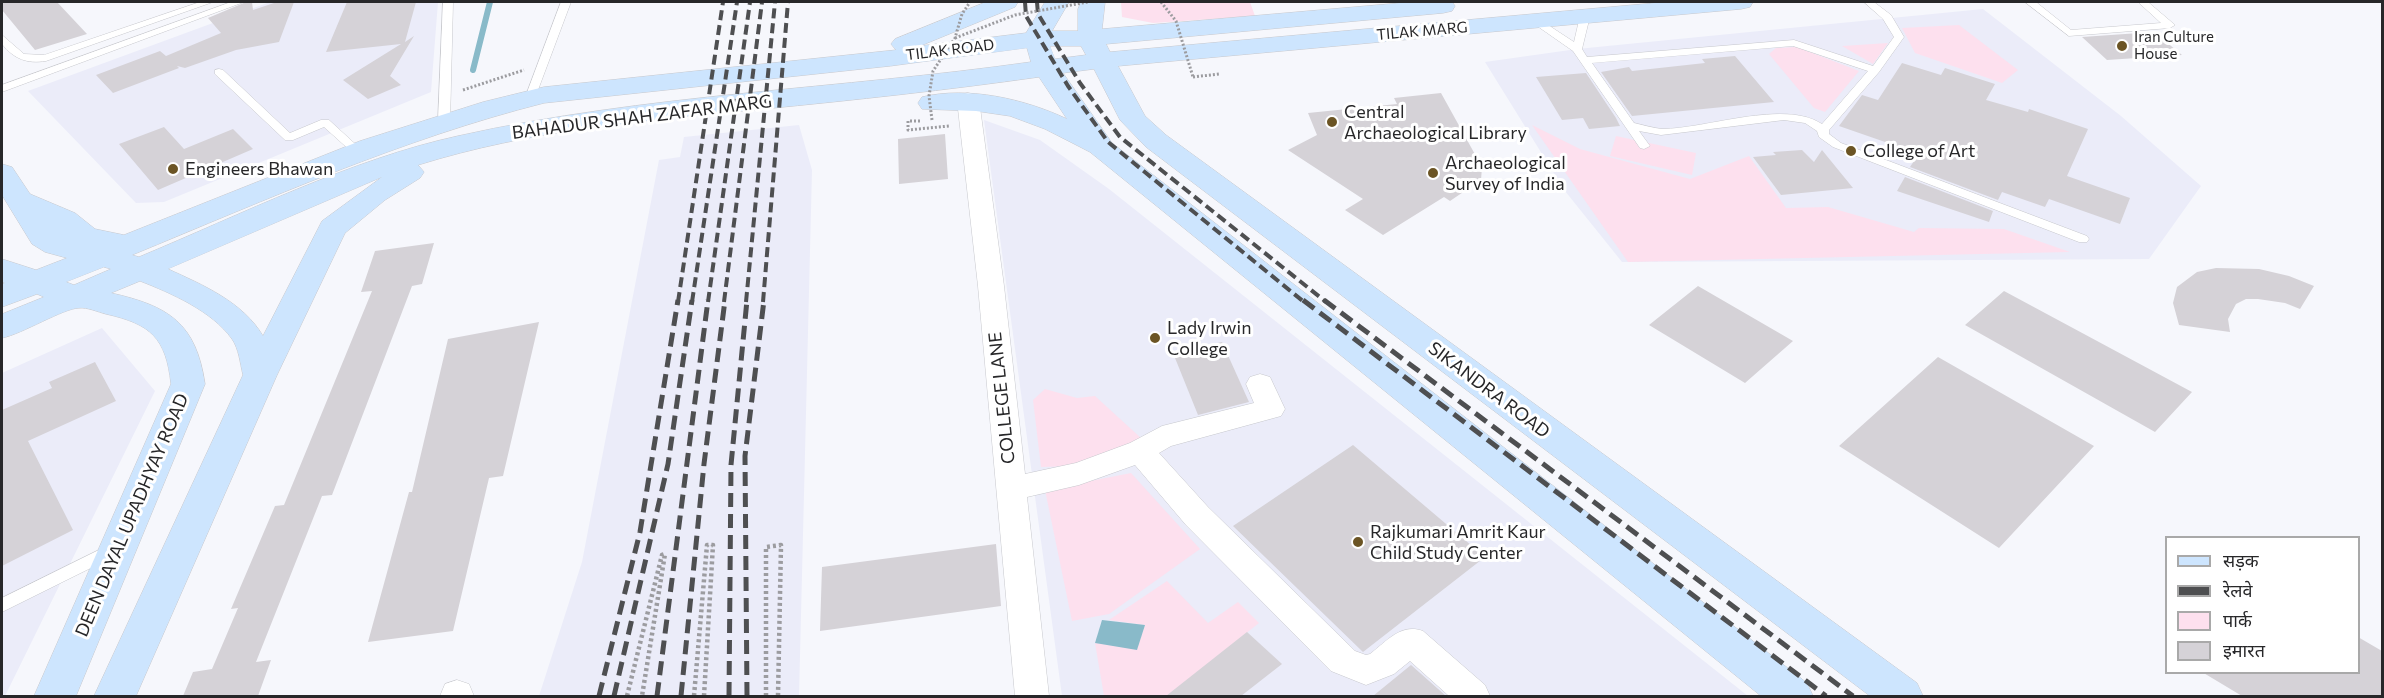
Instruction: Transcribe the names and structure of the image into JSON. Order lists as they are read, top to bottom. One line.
{"streets":{"main road":["TILAK MARG","TILAK ROAD","BAHADUR SHAH ZAFAR MARG","SIKANDRA ROAD","DEEN DAYAL UPADHYAY ROAD"],"street":["COLLEGE LANE"]},"crossings":[["TILAK MARG","TILAK ROAD"],["TILAK MARG","SIKANDRA ROAD"],["TILAK ROAD","BAHADUR SHAH ZAFAR MARG"],["TILAK ROAD","SIKANDRA ROAD"]],"places":["Iran Culture House","Central Archaeological Library","College of Art","Engineers Bhawan","Archaeological Survey of India","Lady Irwin College","Rajkumari Amrit Kaur Child Study Center"],"legend":["सड़क","रेलवे","पार्क","इमारत"]}
